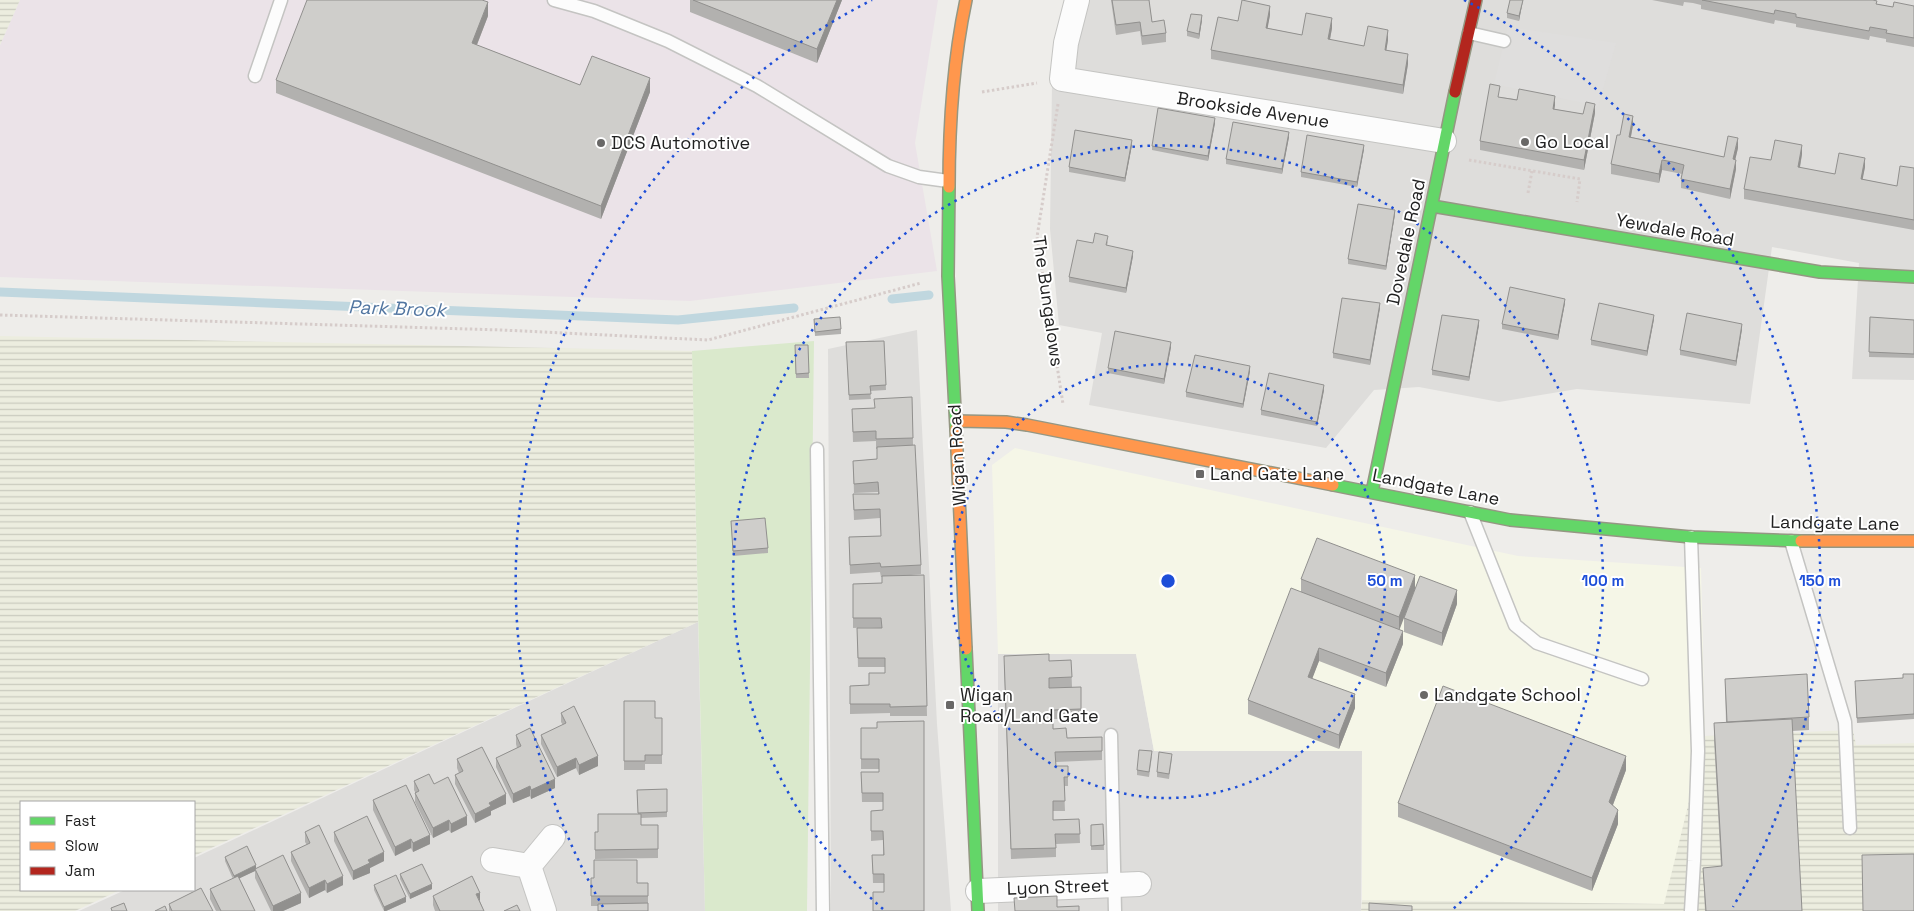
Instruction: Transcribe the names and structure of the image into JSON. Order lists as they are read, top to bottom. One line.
{"streets":{"street":["Brookside Avenue","Yewdale Road","Dovedale Road","Wigan Road","Landgate Lane","Lyon Street"],"path":["The Bungalows"]},"crossings":[["Brookside Avenue","Dovedale Road"],["Brookside Avenue","The Bungalows"],["Yewdale Road","Dovedale Road"],["Dovedale Road","Landgate Lane"],["The Bungalows","Landgate Lane"],["Wigan Road","Landgate Lane"],["Wigan Road","Lyon Street"]],"water":["Park Brook"],"places":{"other":["Go Local","DCS Automotive","Landgate School"],"transit":["Land Gate Lane","Wigan Road/Land Gate"]},"legend":["Fast","Slow","Jam"],"rings":["50 m","100 m","150 m"]}
